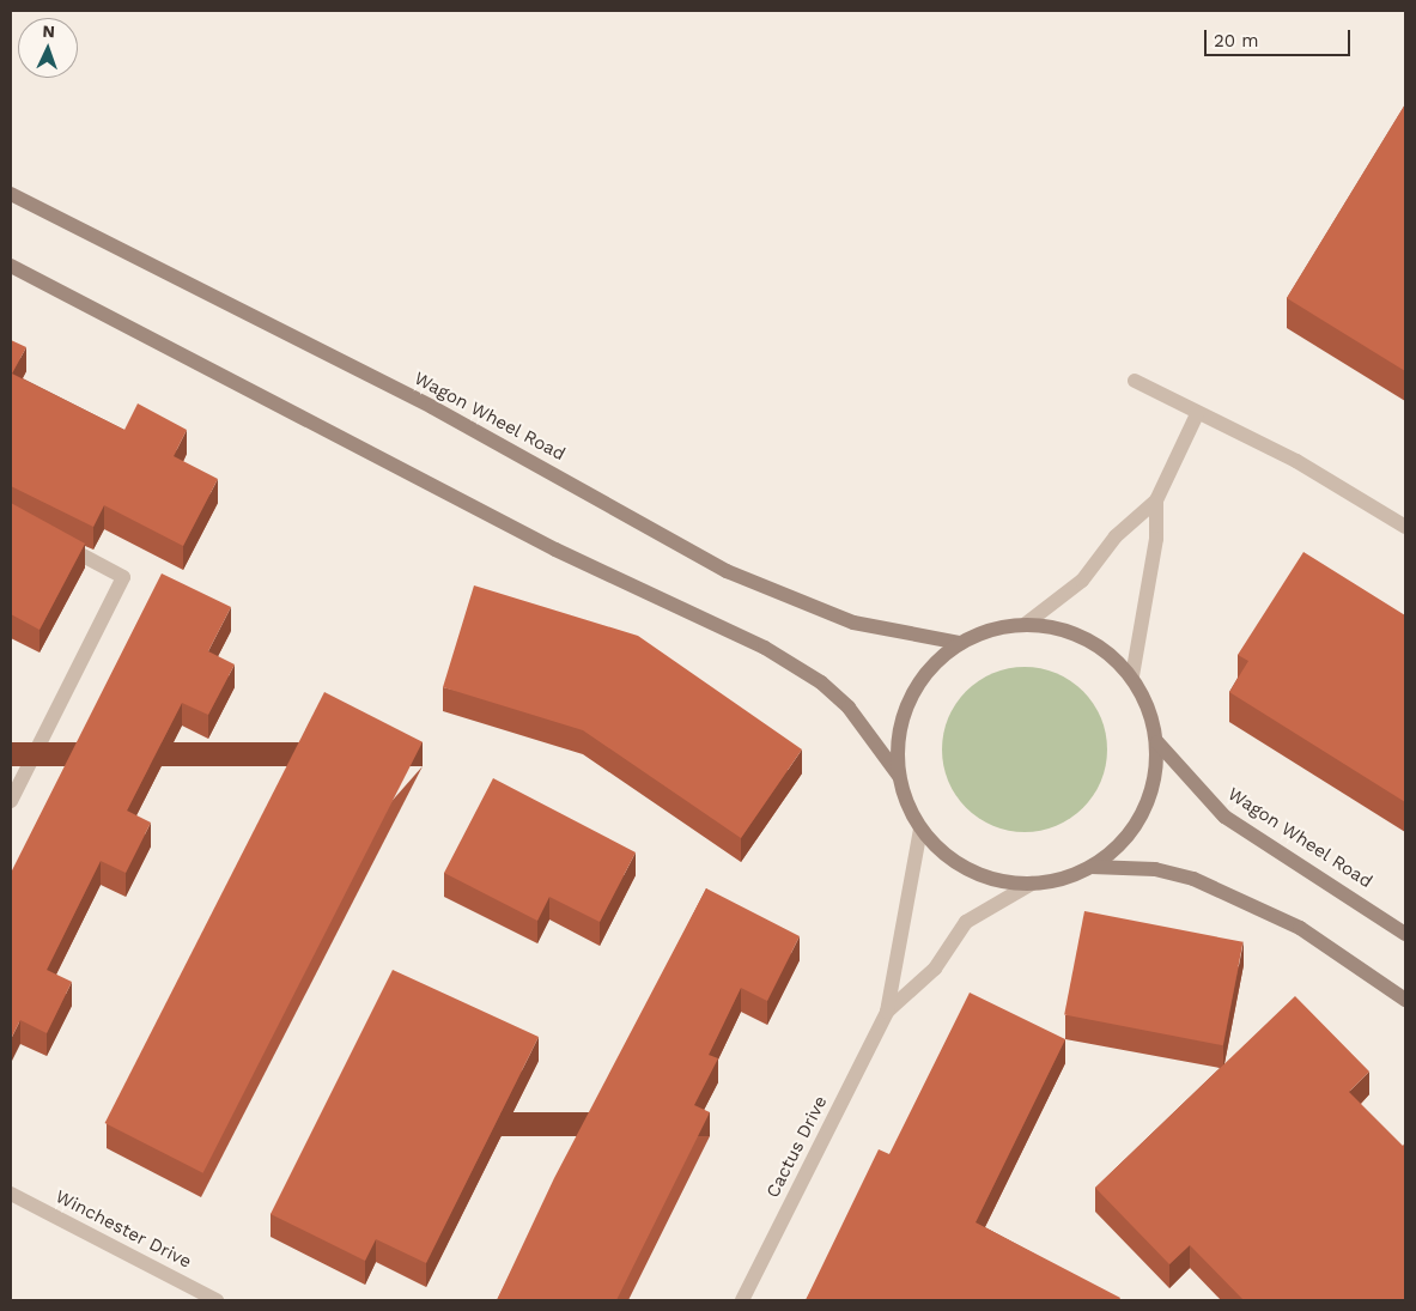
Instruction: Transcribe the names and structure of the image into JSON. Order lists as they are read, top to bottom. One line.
{"streets":{"street":["Wagon Wheel Road","Cactus Drive","Winchester Drive"]},"scale_bar":"20 m","north":"top"}
